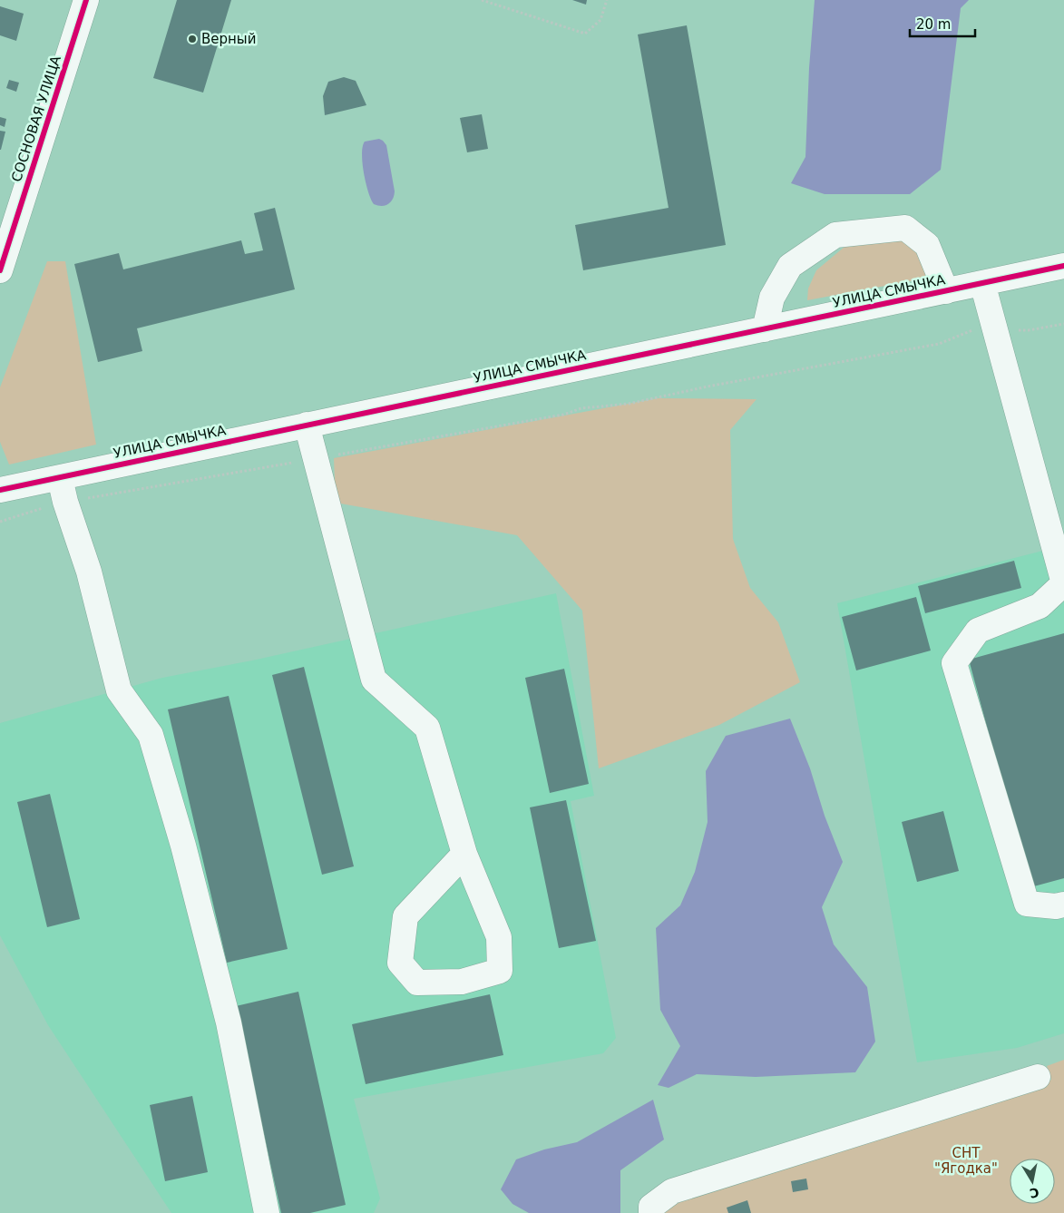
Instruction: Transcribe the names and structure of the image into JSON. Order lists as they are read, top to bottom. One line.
{"streets":{"street":["СОСНОВАЯ УЛИЦА","УЛИЦА СМЫЧКА"]},"parks":["СНТ \"Ягодка\""],"places":["Верный"],"scale_bar":"20 m","north":"bottom"}
